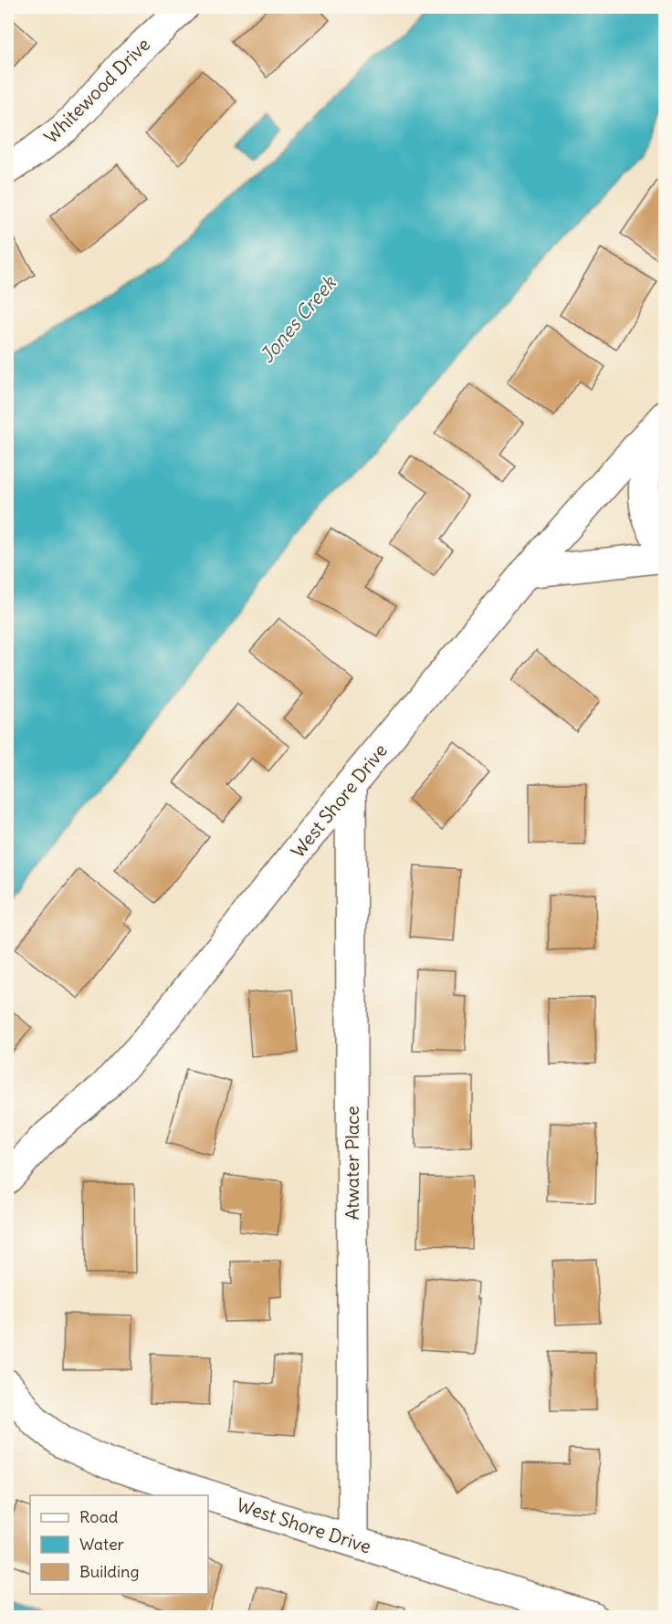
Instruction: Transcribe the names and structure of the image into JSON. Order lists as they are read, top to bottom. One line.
{"streets":{"street":["Whitewood Drive","West Shore Drive","Atwater Place"]},"crossings":[["West Shore Drive","Atwater Place"]],"water":["Jones Creek"],"legend":["Road","Water","Building"]}
